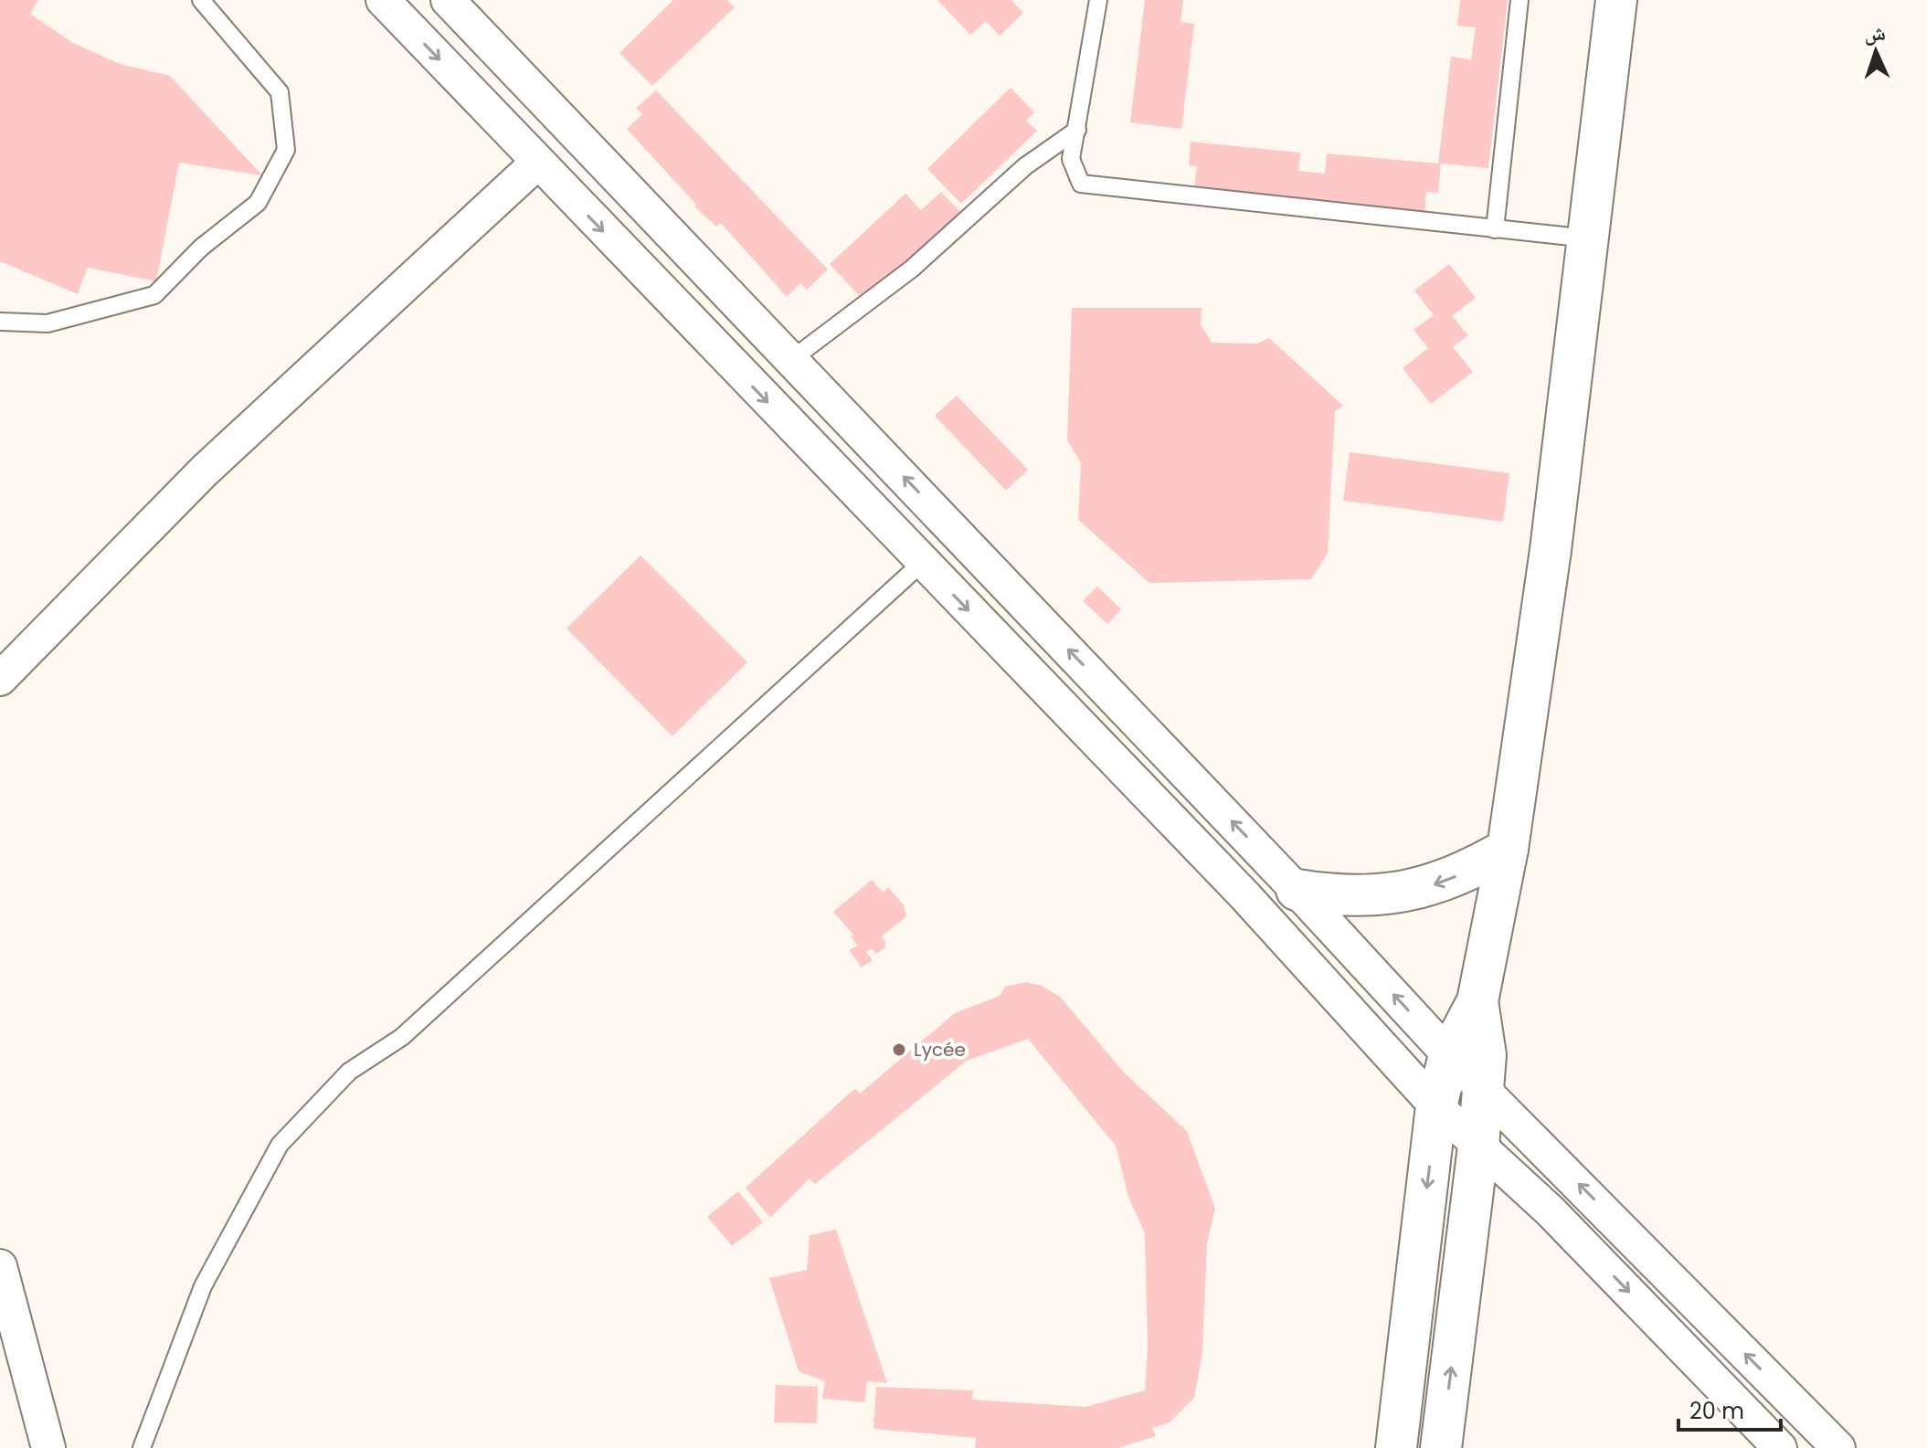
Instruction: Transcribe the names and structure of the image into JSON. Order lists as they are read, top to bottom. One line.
{"places":["Lycée"],"scale_bar":"20 m","north":"top"}
